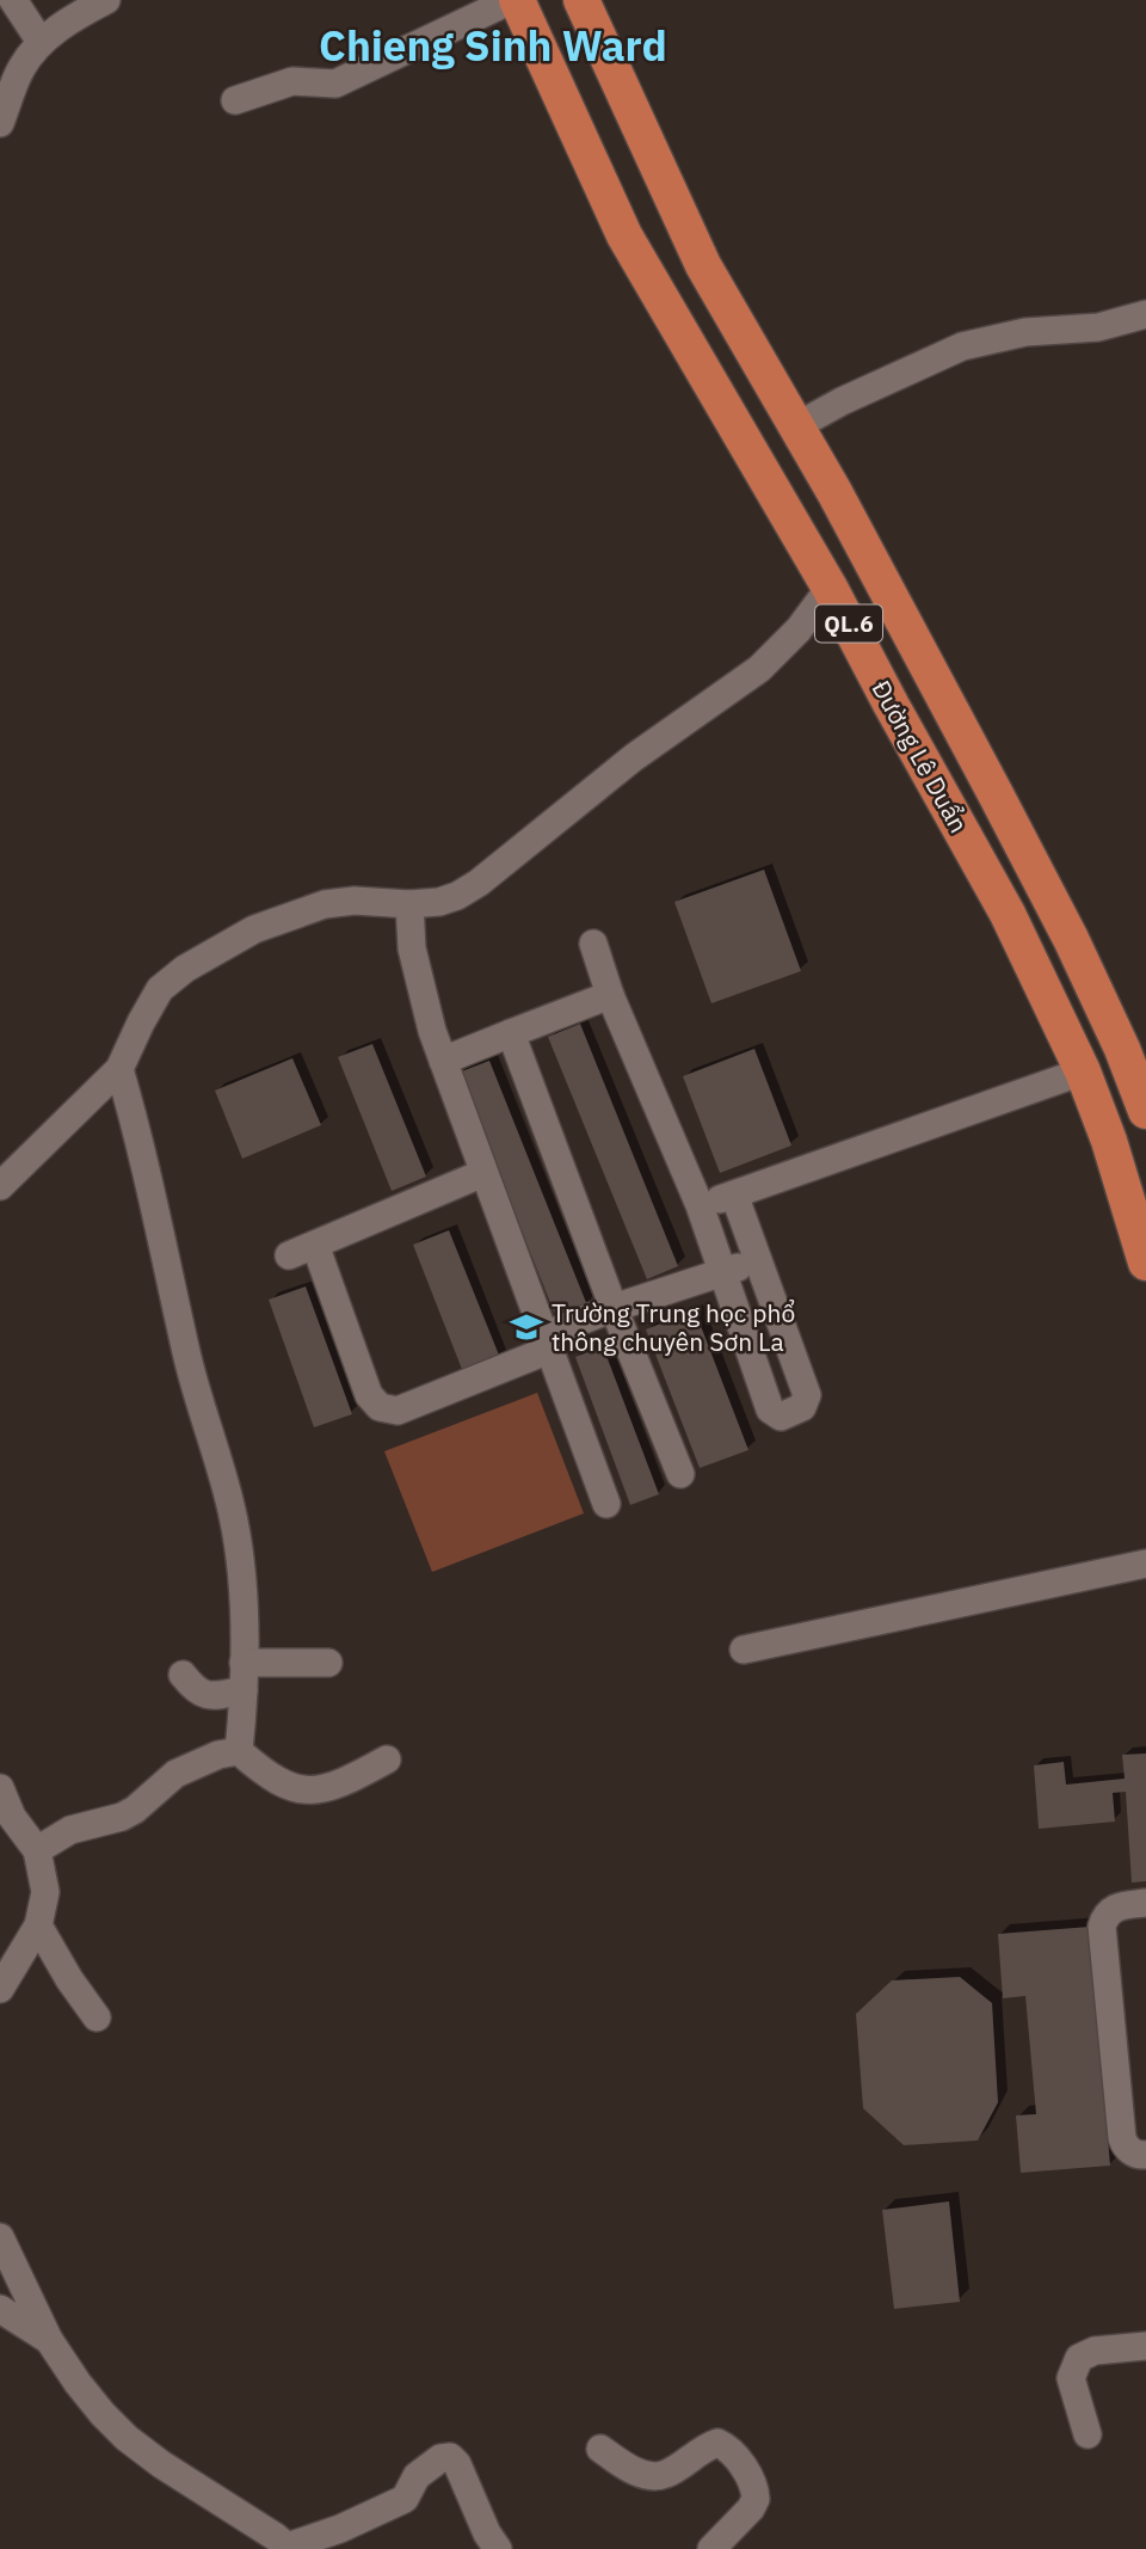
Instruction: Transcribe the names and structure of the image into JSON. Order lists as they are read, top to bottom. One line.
{"streets":{"main road":["QL.6","Đường Lê Duẩn"]},"districts":["Chieng Sinh Ward"],"places":{"school or university":["Trường Trung học phổ thông chuyên Sơn La"]}}
